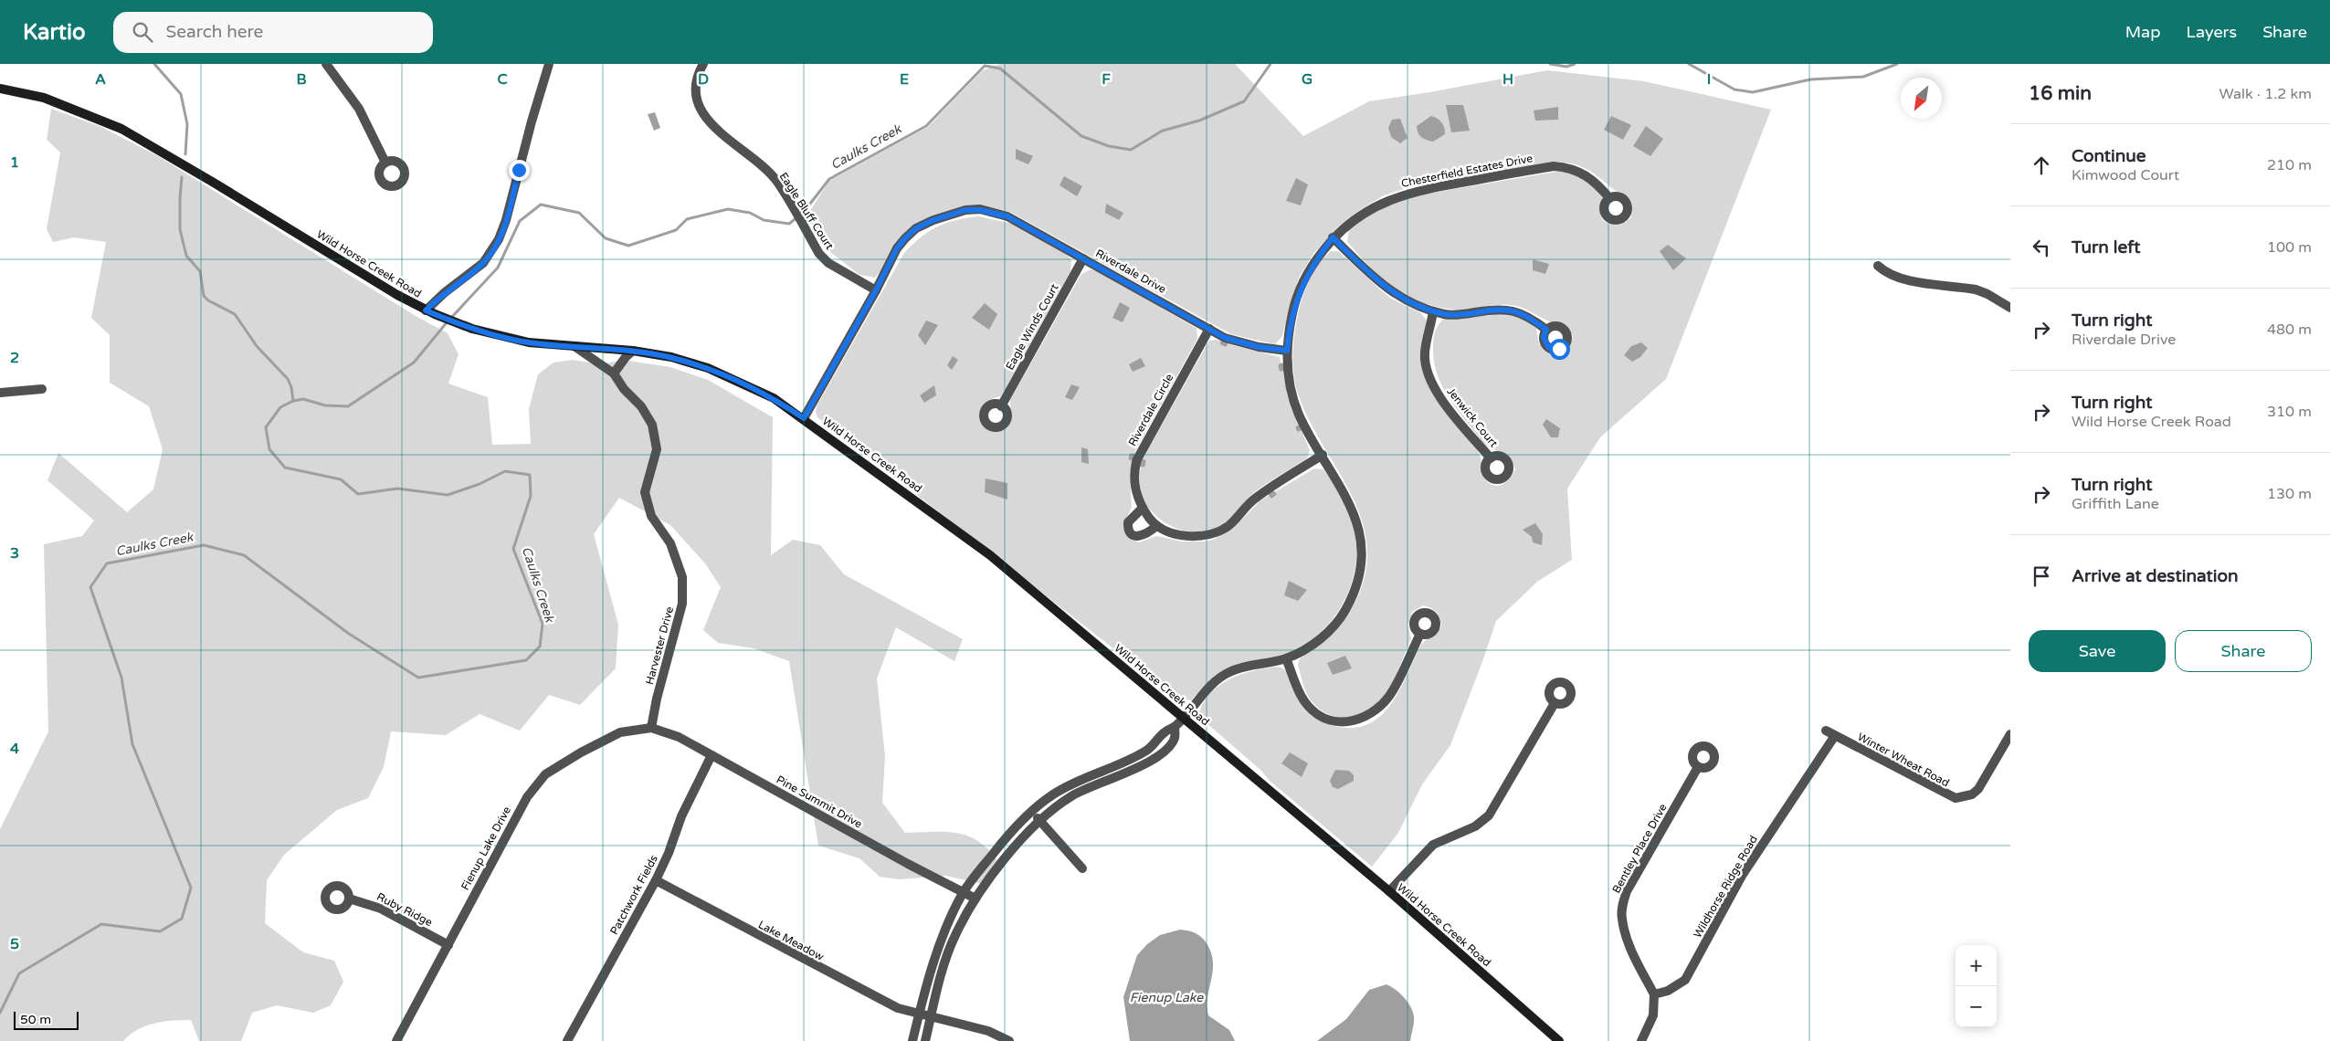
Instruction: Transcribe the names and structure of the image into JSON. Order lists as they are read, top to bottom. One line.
{"streets":{"main road":["Wild Horse Creek Road"],"street":["Chesterfield Estates Drive","Eagle Bluff Court","Riverdale Drive","Eagle Winds Court","Riverdale Circle","Jenwick Court","Harvester Drive","Winter Wheat Road","Pine Summit Drive","Fienup Lake Drive","Bentley Place Drive","Wildhorse Ridge Road","Patchwork Fields","Ruby Ridge","Lake Meadow"]},"crossings":[["Chesterfield Estates Drive","Wild Horse Creek Road"],["Chesterfield Estates Drive","Riverdale Drive"],["Eagle Bluff Court","Riverdale Drive"],["Wild Horse Creek Road","Riverdale Drive"],["Wild Horse Creek Road","Harvester Drive"],["Riverdale Drive","Eagle Winds Court"],["Riverdale Drive","Riverdale Circle"],["Harvester Drive","Pine Summit Drive"],["Harvester Drive","Fienup Lake Drive"],["Winter Wheat Road","Wildhorse Ridge Road"],["Pine Summit Drive","Fienup Lake Drive"],["Pine Summit Drive","Patchwork Fields"],["Fienup Lake Drive","Ruby Ridge"],["Bentley Place Drive","Wildhorse Ridge Road"],["Patchwork Fields","Lake Meadow"]],"water":["Caulks Creek","Fienup Lake"],"scale_bar":"50 m","north":"bottom left","page":{"header":"Kartio","search":"Search here","nav":["Map","Layers","Share"],"heading":["16 min","Walk · 1.2 km"],"list":[["Continue","Kimwood Court","210 m"],["Turn left","100 m"],["Turn right","Riverdale Drive","480 m"],["Turn right","Wild Horse Creek Road","310 m"],["Turn right","Griffith Lane","130 m"],"Arrive at destination"],"buttons":["Save","Share"],"map_buttons":["+","−"],"scale":"50 m"},"grid":{"columns":["A","B","C","D","E","F","G","H","I"],"rows":["1","2","3","4","5"]}}
